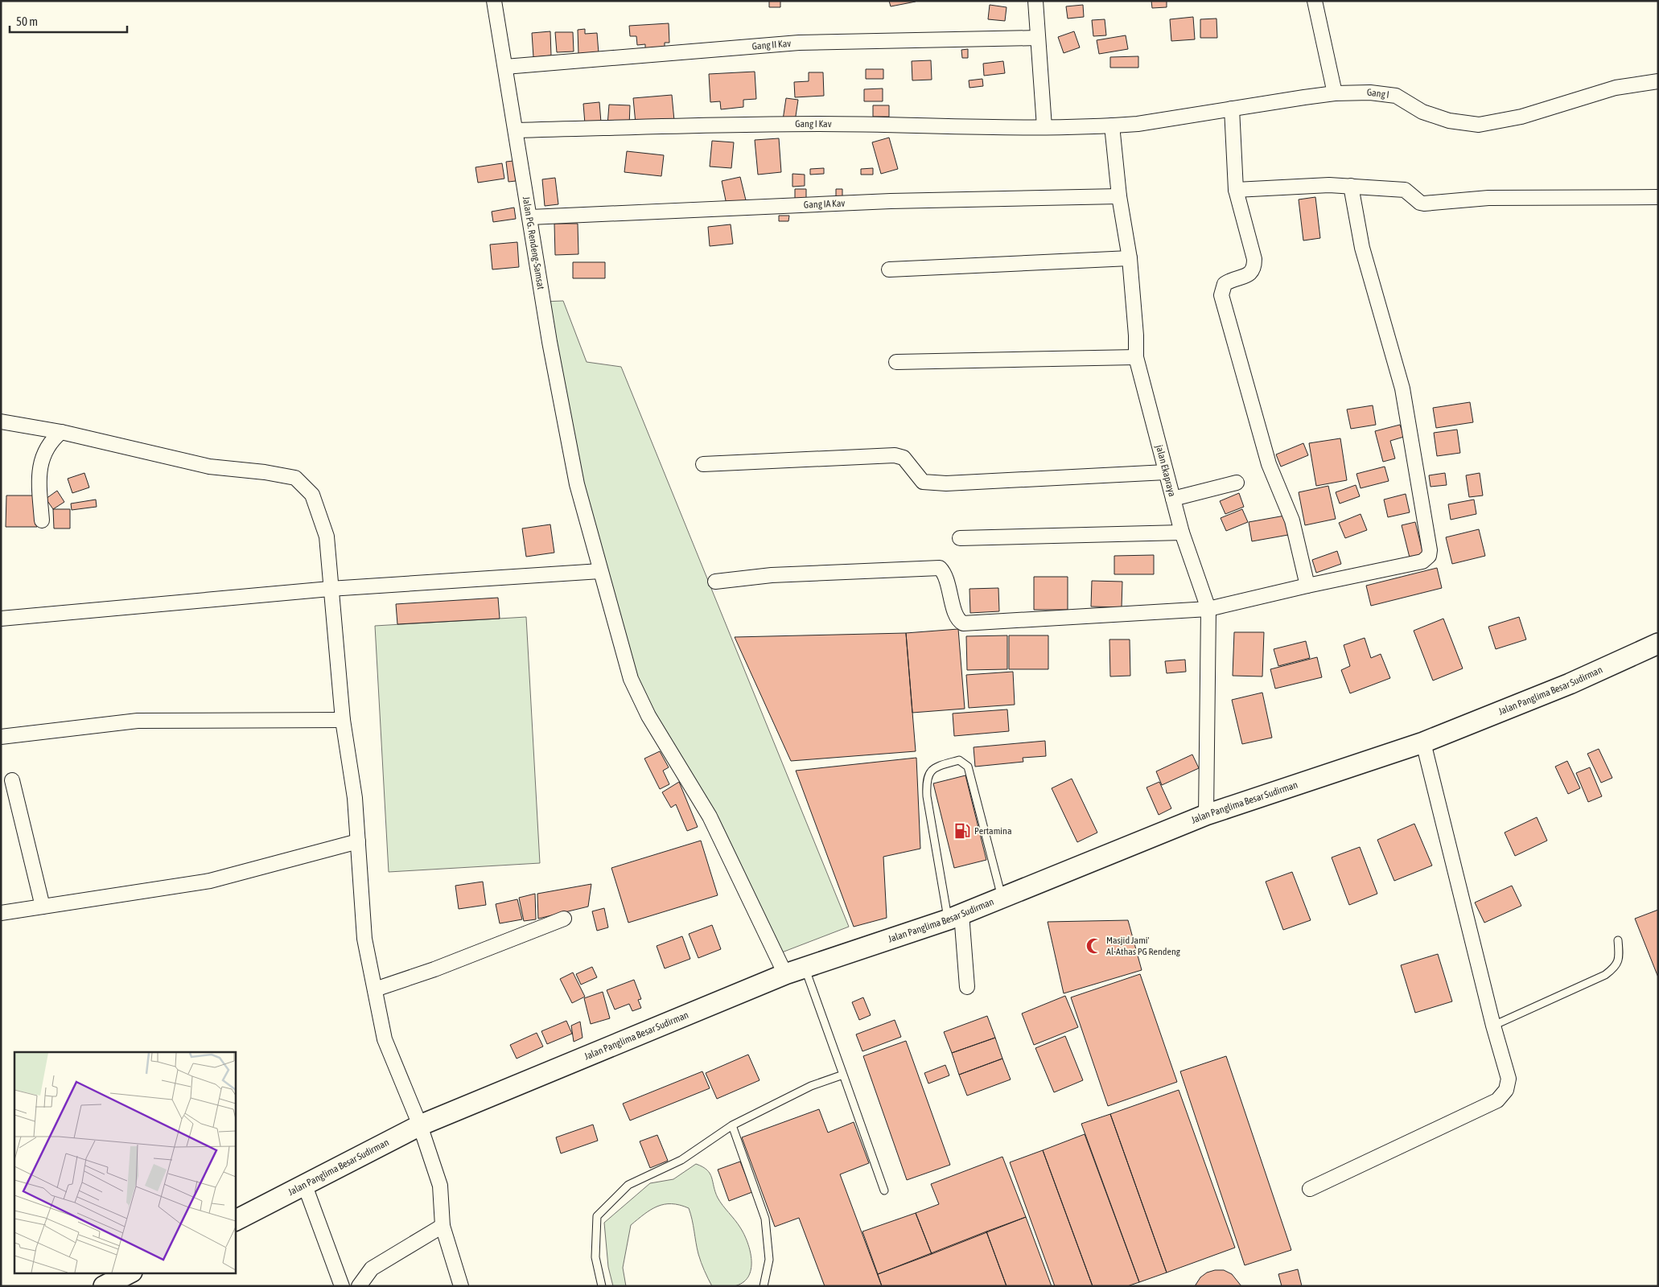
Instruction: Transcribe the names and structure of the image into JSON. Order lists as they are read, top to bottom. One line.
{"streets":{"main road":["Jalan Panglima Besar Sudirman"],"street":["Gang II Kav","Gang I","Gang I Kav","Gang IA Kav","Jalan PG. Rendeng-Samsat","jalan Ekapraya"]},"crossings":[["Gang II Kav","Jalan PG. Rendeng-Samsat"],["Gang I","Gang I Kav"],["Gang I","jalan Ekapraya"],["Gang I Kav","Jalan PG. Rendeng-Samsat"],["Gang I Kav","jalan Ekapraya"],["Gang IA Kav","Jalan PG. Rendeng-Samsat"],["Gang IA Kav","jalan Ekapraya"],["Jalan PG. Rendeng-Samsat","Jalan Panglima Besar Sudirman"],["jalan Ekapraya","Jalan Panglima Besar Sudirman"]],"places":{"fuel station":["Pertamina"],"mosque":["Masjid Jami' Al-Athas PG Rendeng"]},"scale_bar":"50 m"}
